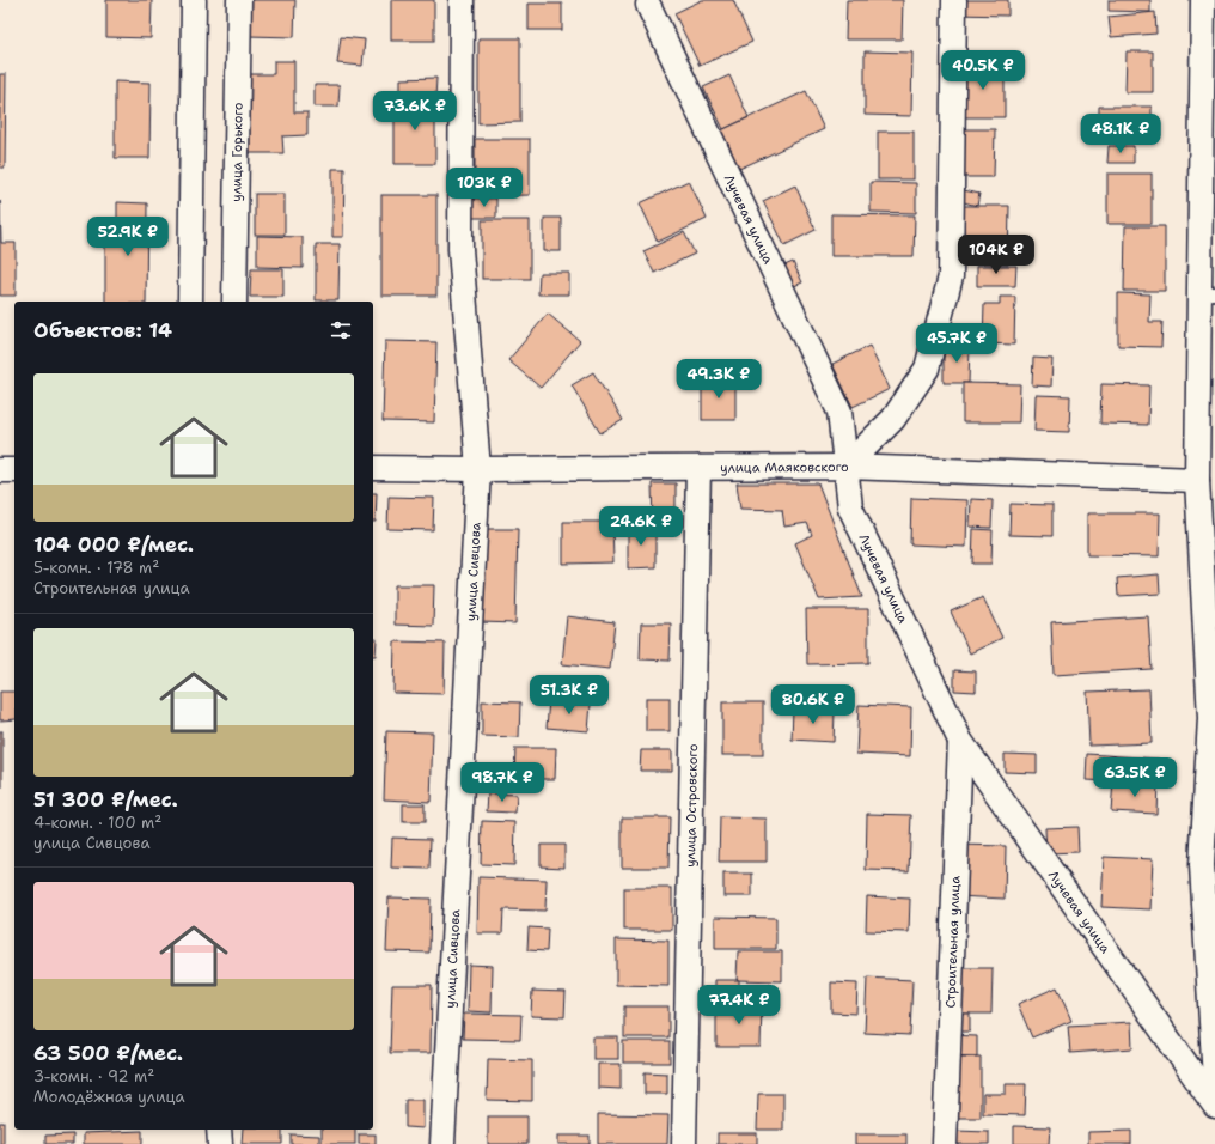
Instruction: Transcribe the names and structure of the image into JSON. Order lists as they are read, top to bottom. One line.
{"streets":{"street":["улица Горького","Лучевая улица","улица Маяковского","улица Сивцова","улица Островского","Строительная улица"]},"crossings":[["Лучевая улица","улица Маяковского"],["Лучевая улица","Строительная улица"],["улица Маяковского","улица Сивцова"],["улица Маяковского","улица Островского"]],"page":{"price":["40.5K ₽","73.6K ₽","48.1K ₽","103K ₽","52.9K ₽","104K ₽","45.7K ₽","49.3K ₽","24.6K ₽","51.3K ₽","80.6K ₽","63.5K ₽","98.7K ₽","77.4K ₽"],"heading":"Объектов: 14","list":[{"name":"104 000 ₽/мес.","note":"5-комн. · 178 m² · Строительная улица"},{"name":"51 300 ₽/мес.","note":"4-комн. · 100 m² · улица Сивцова"},{"name":"63 500 ₽/мес.","note":"3-комн. · 92 m² · Молодёжная улица"}]}}
